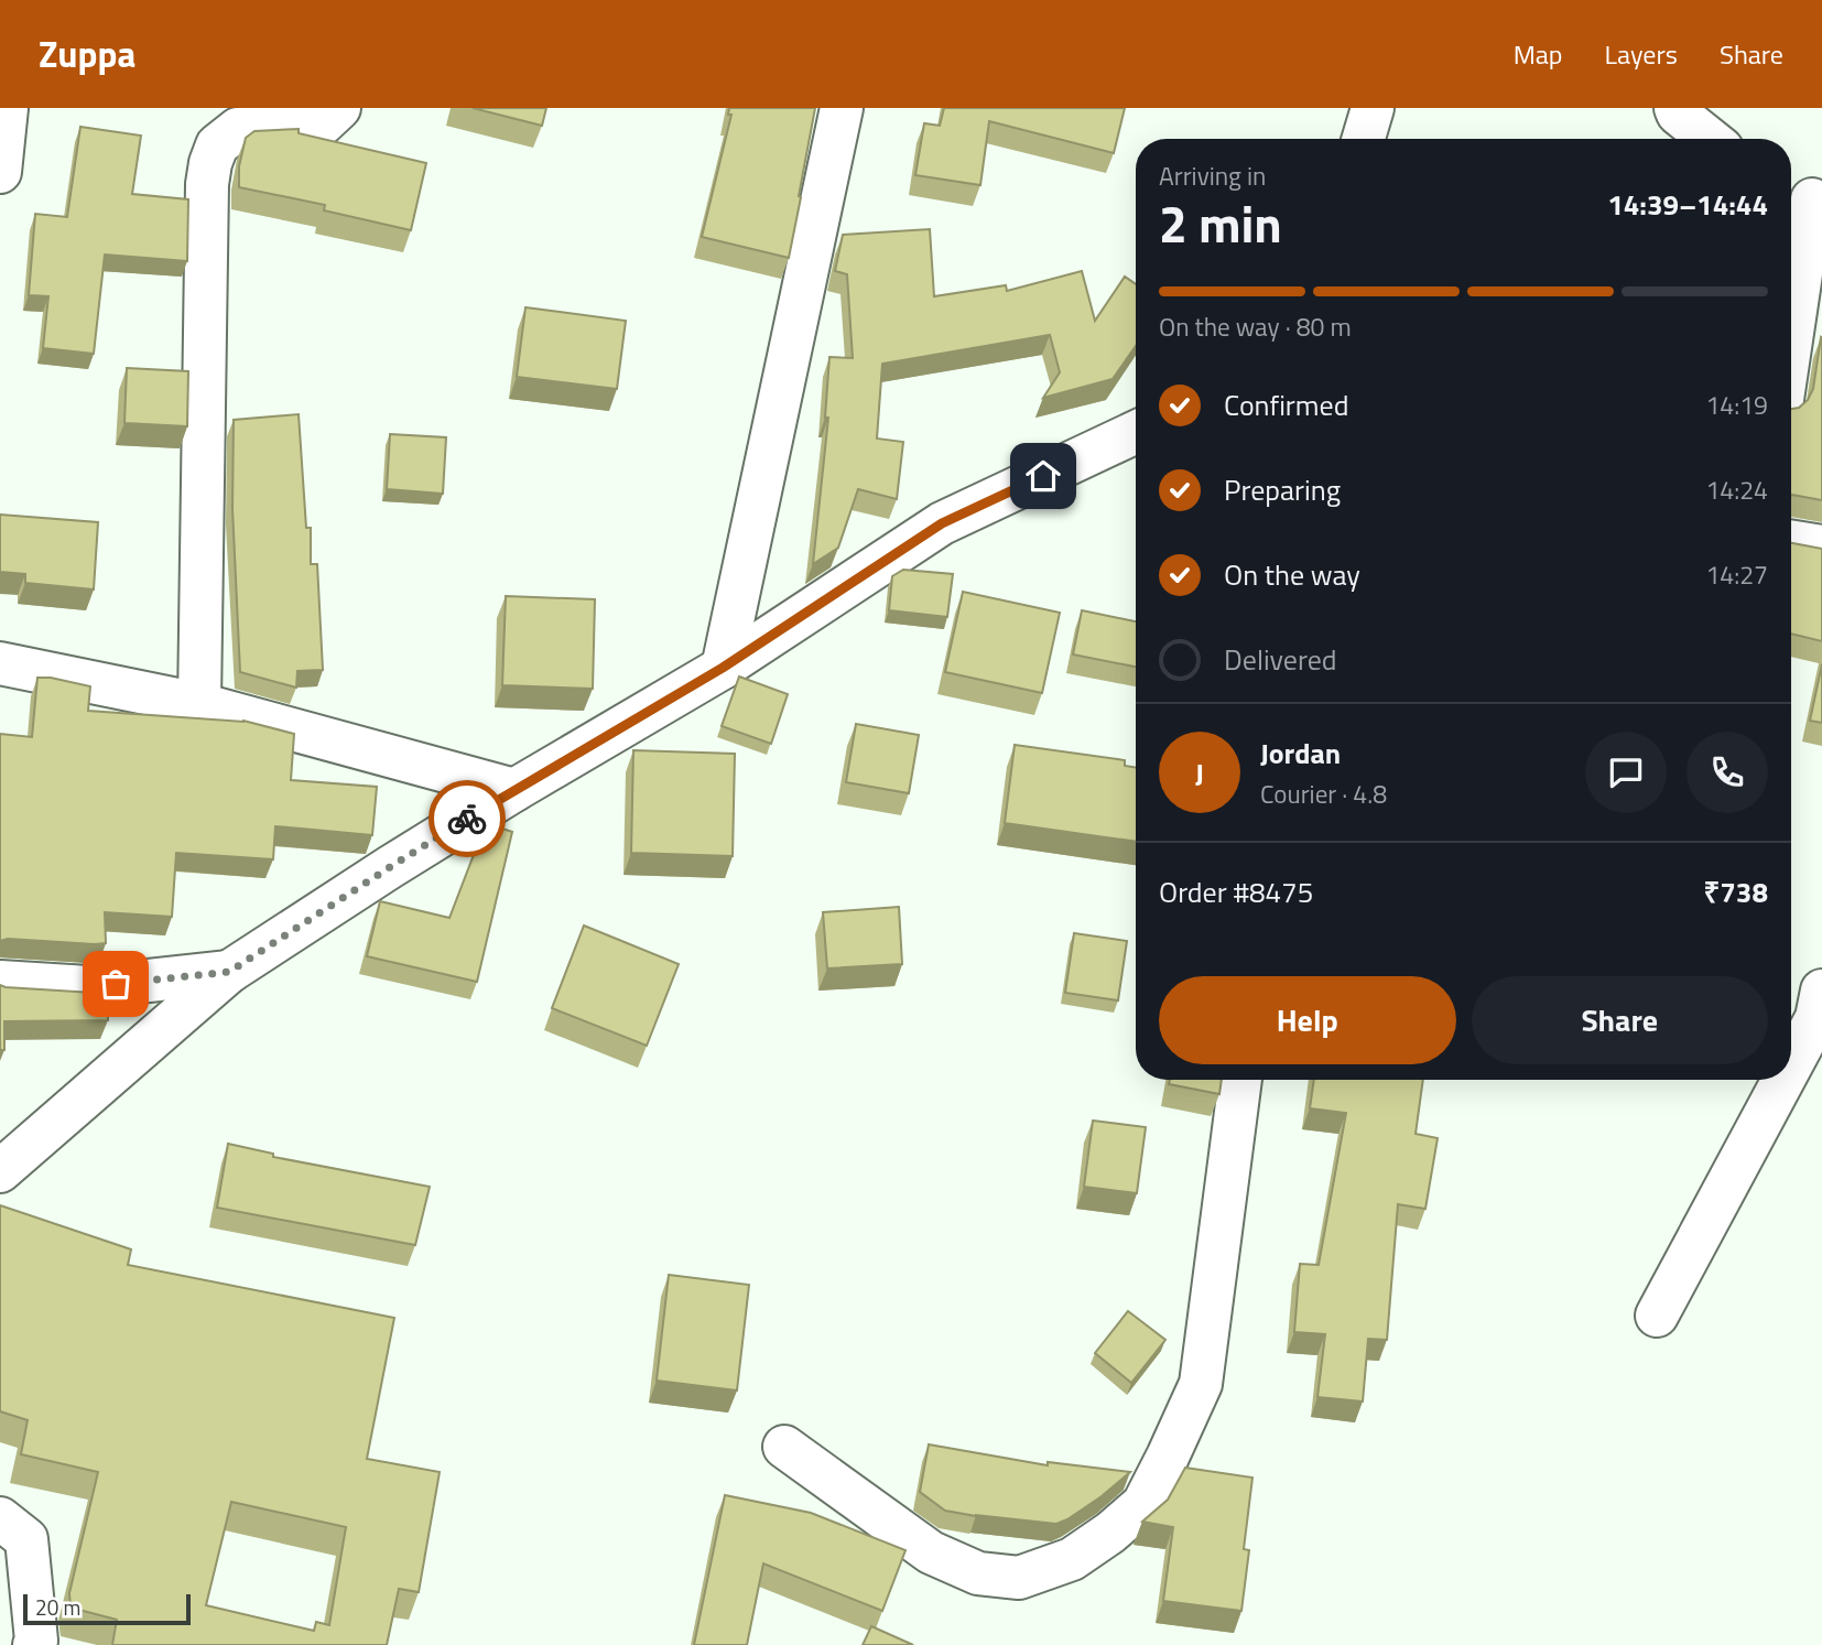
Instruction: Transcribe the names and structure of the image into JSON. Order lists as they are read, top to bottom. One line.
{"scale_bar":"20 m","page":{"header":"Zuppa","nav":["Map","Layers","Share"],"heading":["2 min","Arriving in","14:39–14:44"],"panel":["Jordan","Courier · 4.8","Order #8475","₹738"],"bar":"On the way · 80 m","list":[["Confirmed","14:19"],["Preparing","14:24"],["On the way","14:27"],"Delivered"],"round":"J","buttons":["Help","Share"],"scale":"20 m"}}
